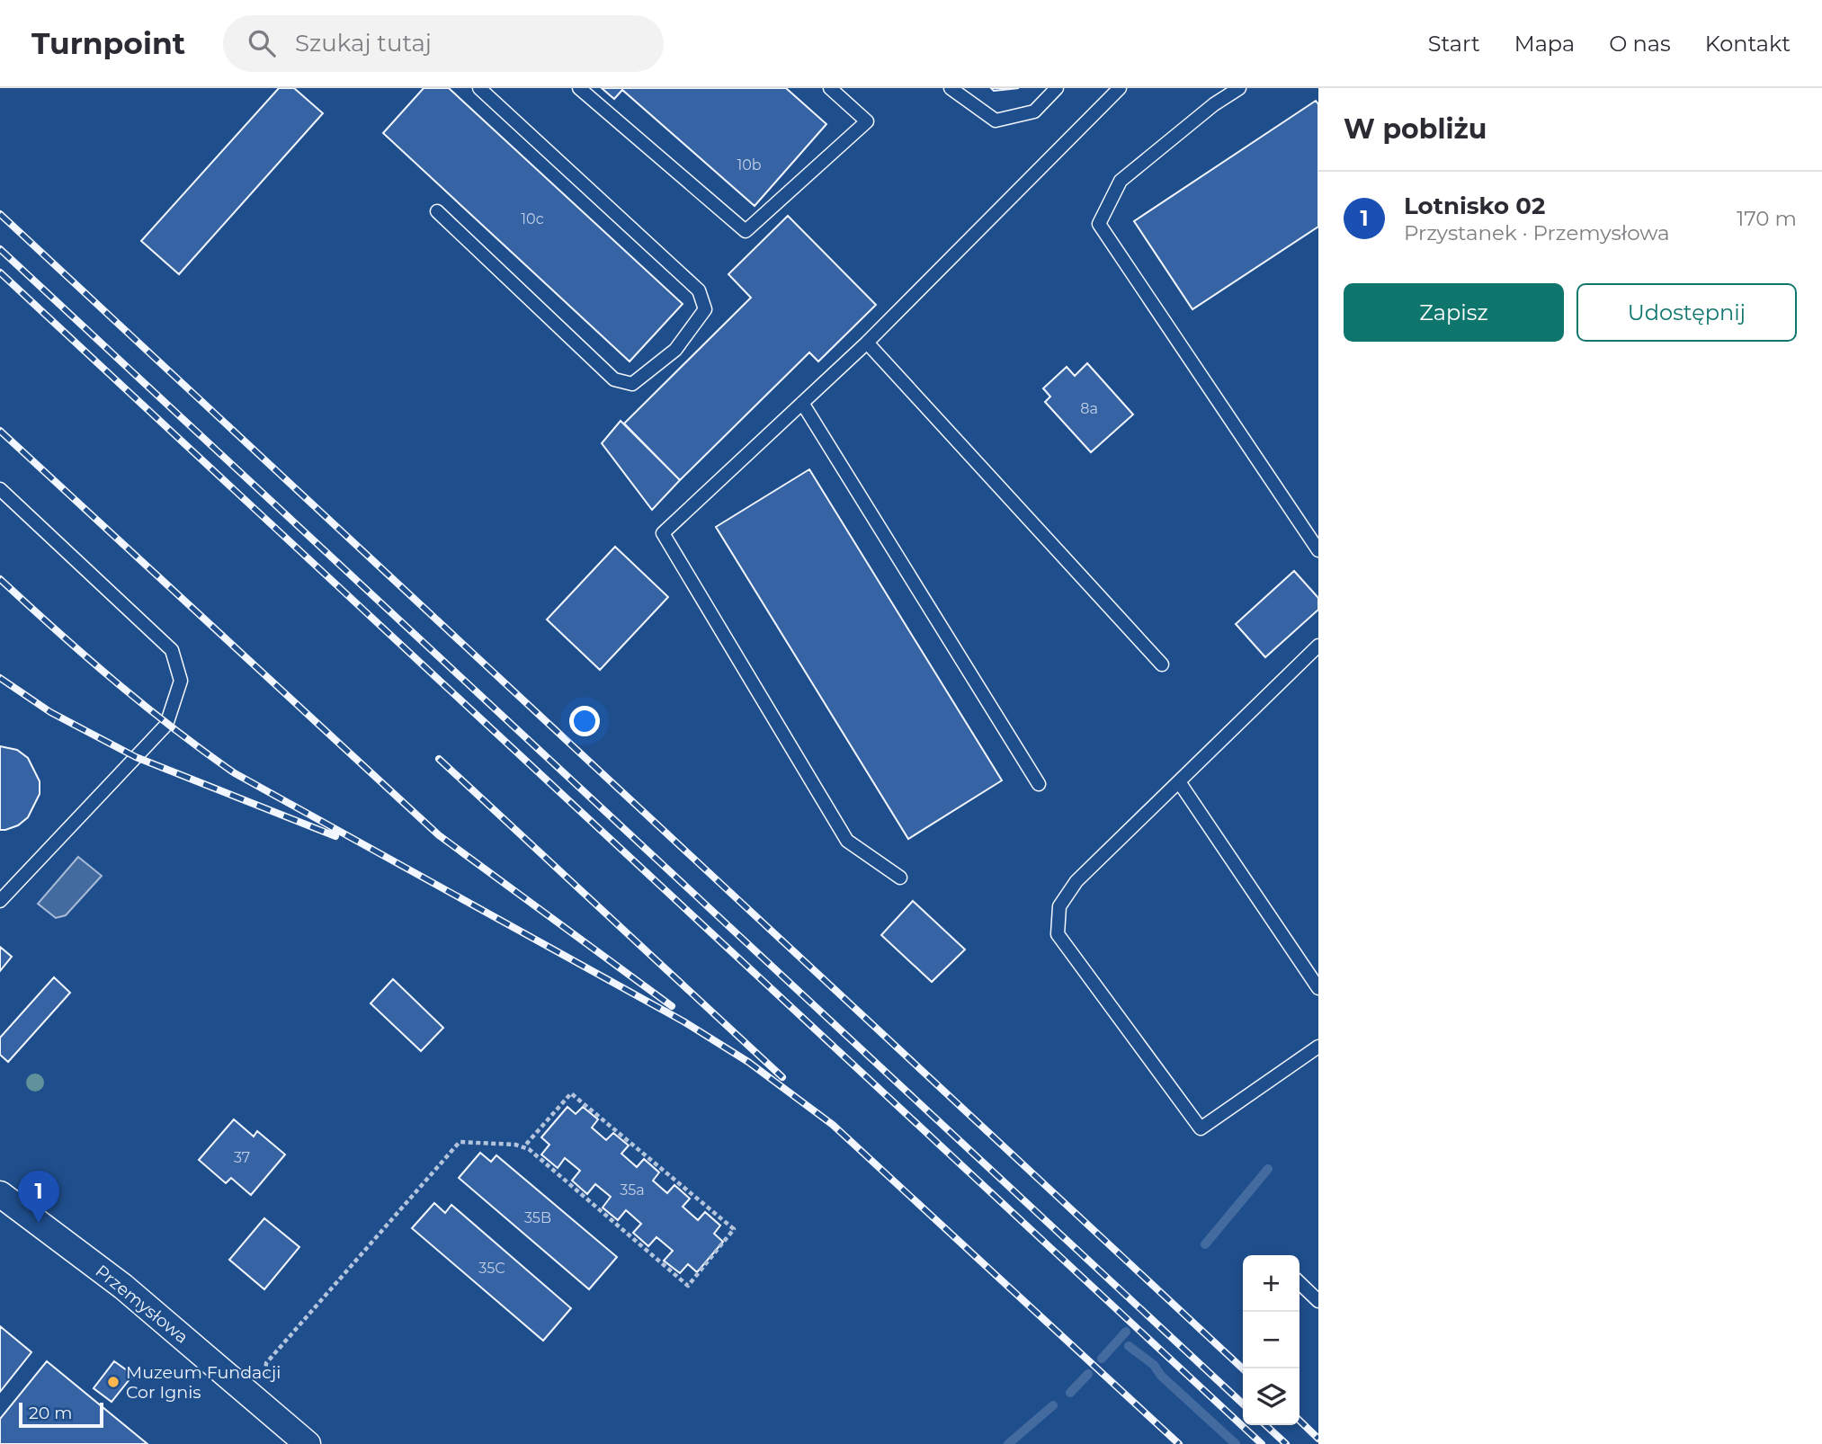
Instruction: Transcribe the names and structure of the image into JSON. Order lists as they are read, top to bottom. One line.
{"streets":{"street":["Przemysłowa"]},"places":["Muzeum Fundacji Cor Ignis"],"house_numbers":["10b","10c","8a","37","35a","35B","35C"],"scale_bar":"20 m","page":{"header":"Turnpoint","search":"Szukaj tutaj","nav":["Start","Mapa","O nas","Kontakt"],"heading":"W pobliżu","list":[{"mark":"1","name":"Lotnisko 02","note":"Przystanek · Przemysłowa","value":"170 m"}],"buttons":["Zapisz","Udostępnij"],"pins":"1","map_buttons":["+","−"],"scale":"20 m"}}
